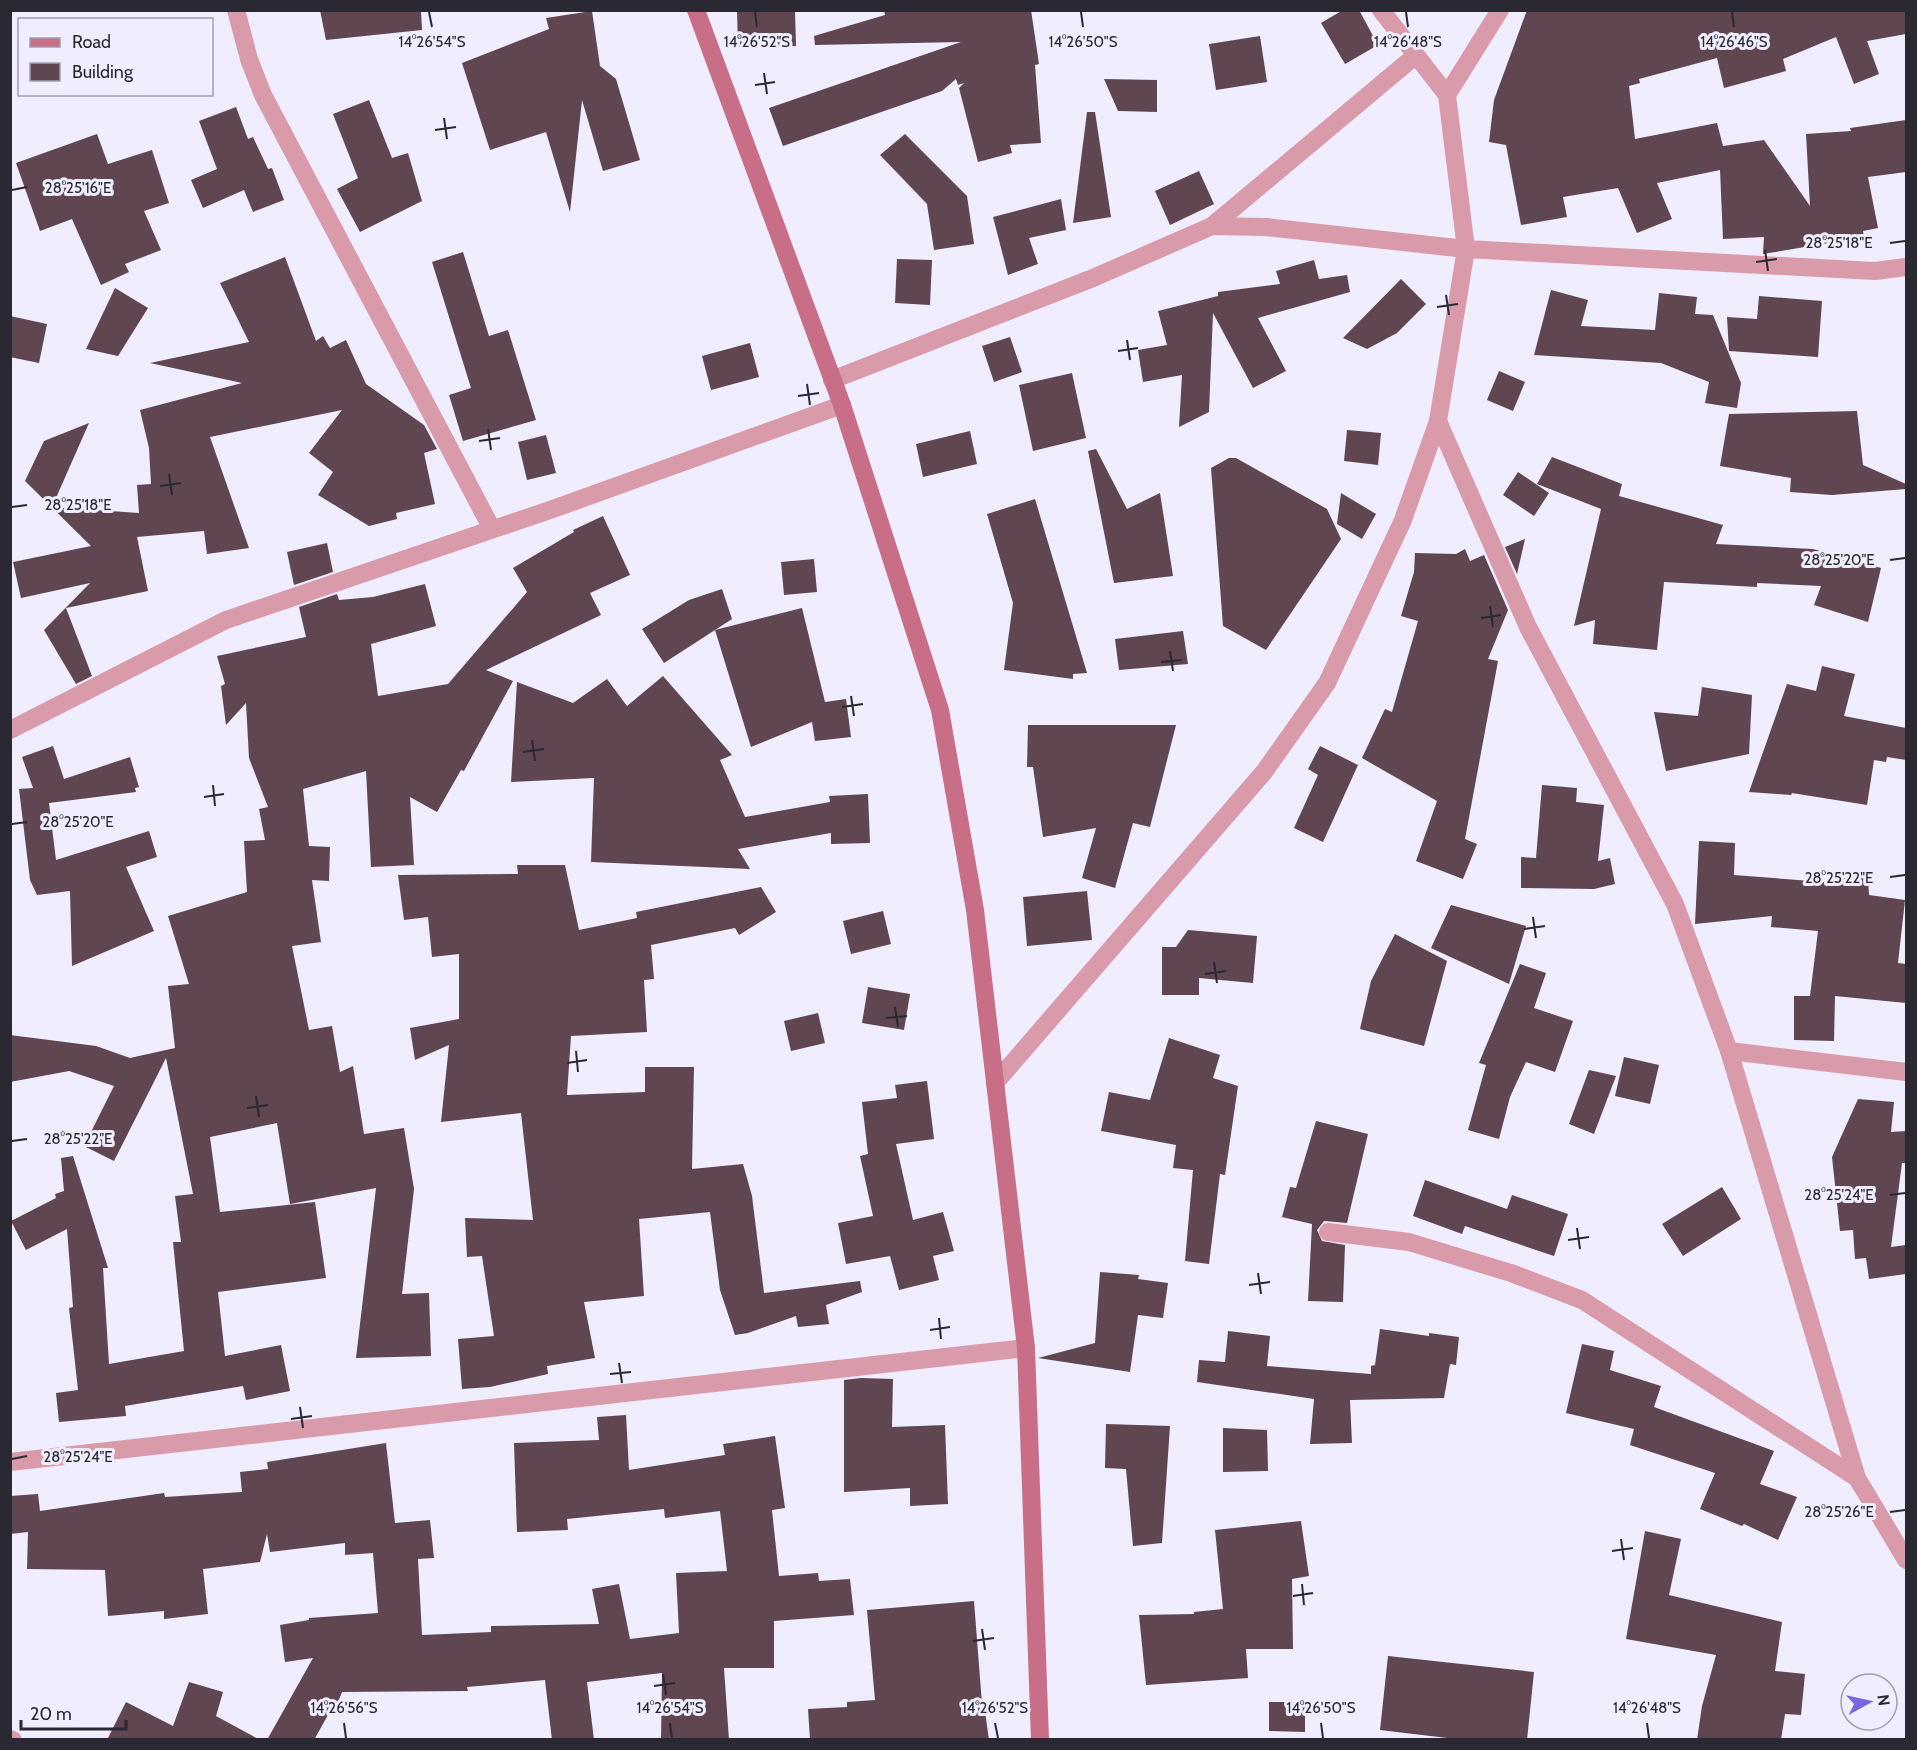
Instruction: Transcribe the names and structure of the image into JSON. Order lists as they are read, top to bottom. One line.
{"legend":["Road","Building"],"scale_bar":"20 m","north":"right","coordinates":["14°26'54\"S","14°26'52\"S","14°26'50\"S","14°26'48\"S","14°26'46\"S","28°25'16\"E","28°25'18\"E","28°25'20\"E","28°25'22\"E","28°25'24\"E","28°25'26\"E","14°26'56\"S"]}
